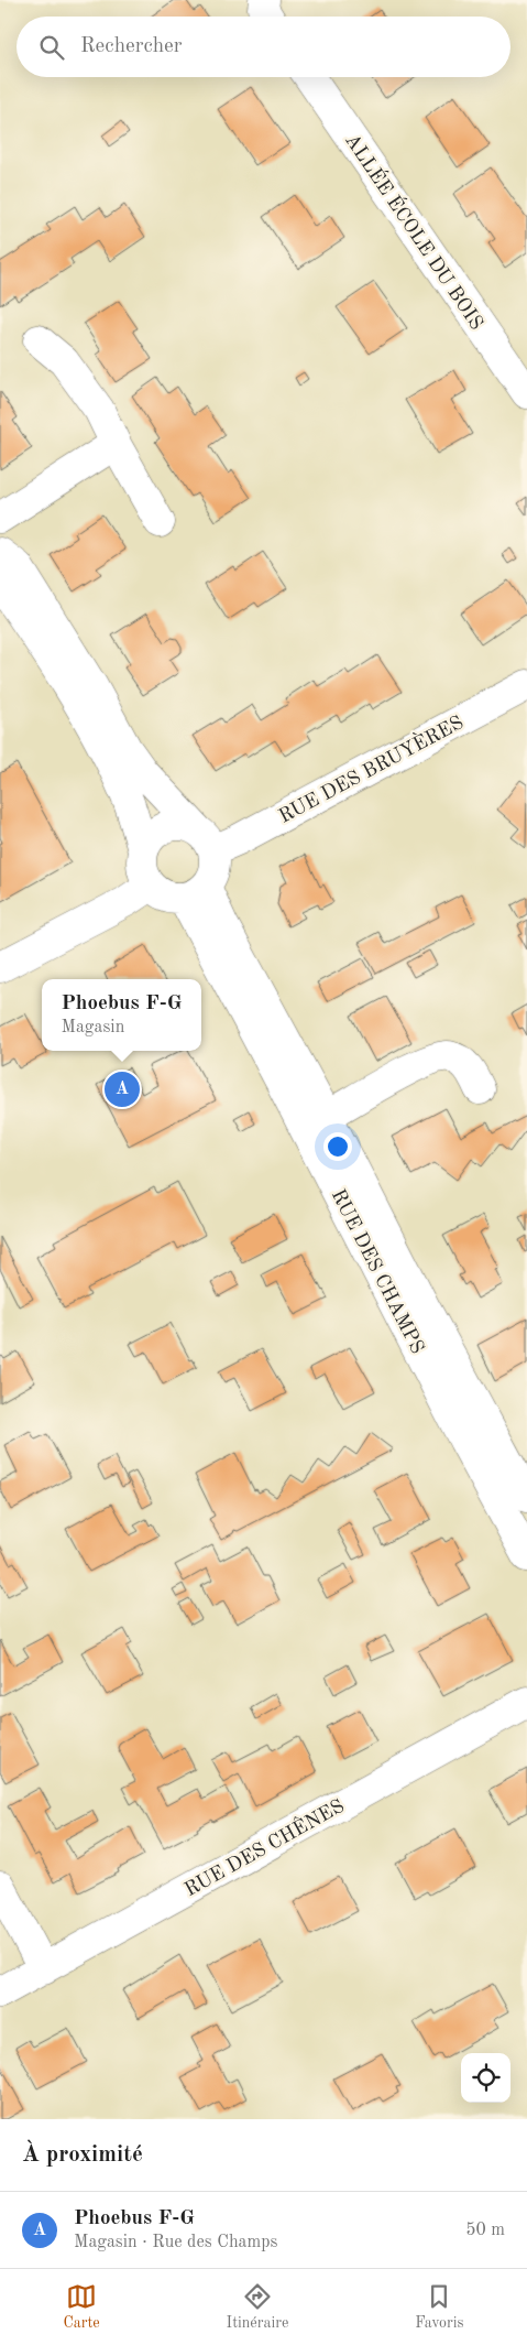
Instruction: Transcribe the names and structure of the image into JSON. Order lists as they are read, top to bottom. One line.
{"streets":{"street":["ALLÉE ÉCOLE DU BOIS","RUE DES BRUYÈRES","RUE DES CHAMPS","RUE DES CHÊNES"]},"crossings":[["RUE DES BRUYÈRES","RUE DES CHAMPS"]],"page":{"search":"Rechercher","popup":["Phoebus F-G","Magasin"],"pins":"A","heading":"À proximité","list":[{"mark":"A","name":"Phoebus F-G","note":"Magasin · Rue des Champs","value":"50 m"}],"nav":["Carte","Itinéraire","Favoris"]}}
